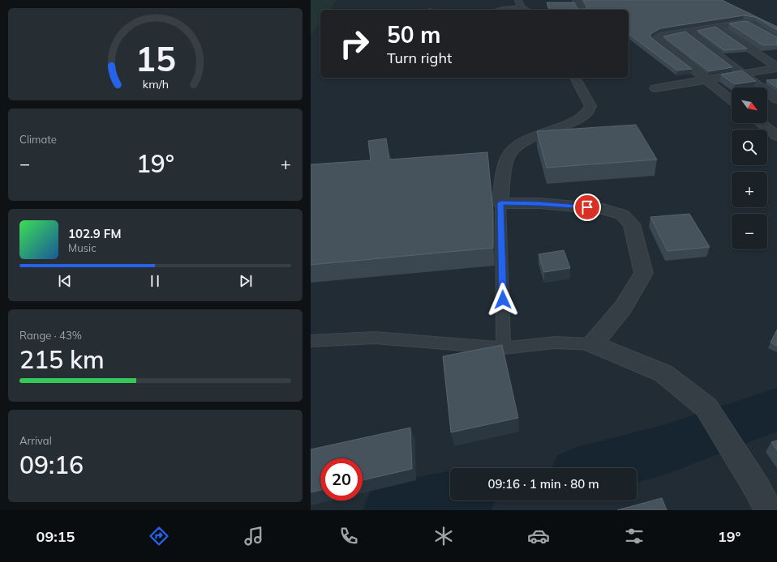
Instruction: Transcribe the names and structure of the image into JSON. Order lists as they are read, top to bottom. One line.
{"north":"bottom right","page":{"turn":["50 m","Turn right"],"map_buttons":["+","−"],"tile":["Climate",["Range · 43%","215 km"],["Arrival","09:16"]],"heat":["−","19°","+"],"song":["102.9 FM","Music"],"limit":"20","trip":"09:16 · 1 min · 80 m","tabs":["09:15","19°"],"gauge":["15","km/h"]}}
